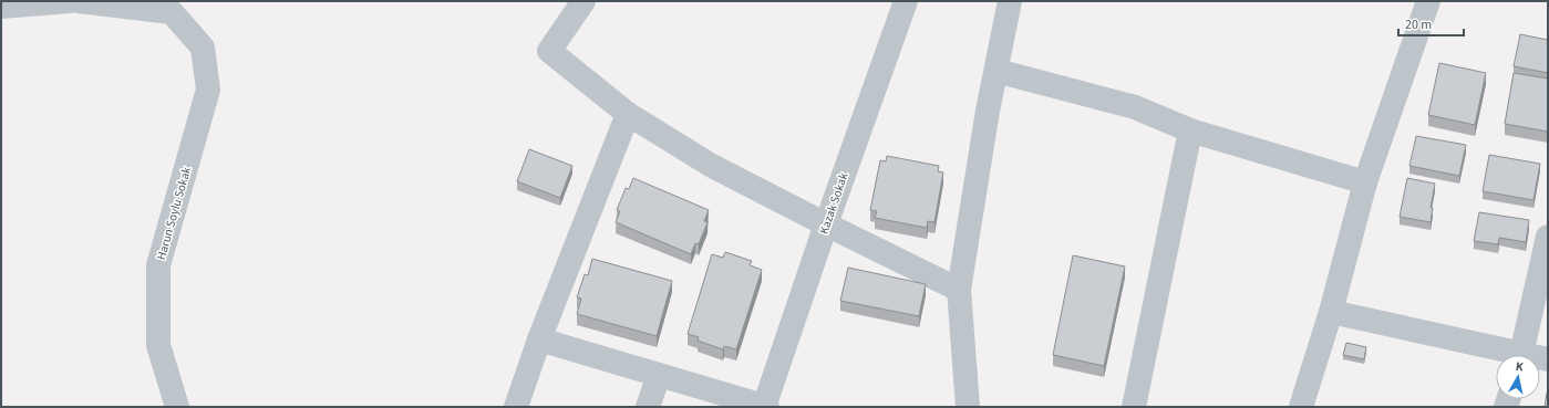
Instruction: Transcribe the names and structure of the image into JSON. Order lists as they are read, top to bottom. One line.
{"streets":{"street":["Kazak Sokak","Harun Soylu Sokak"]},"scale_bar":"20 m","north":"top"}
